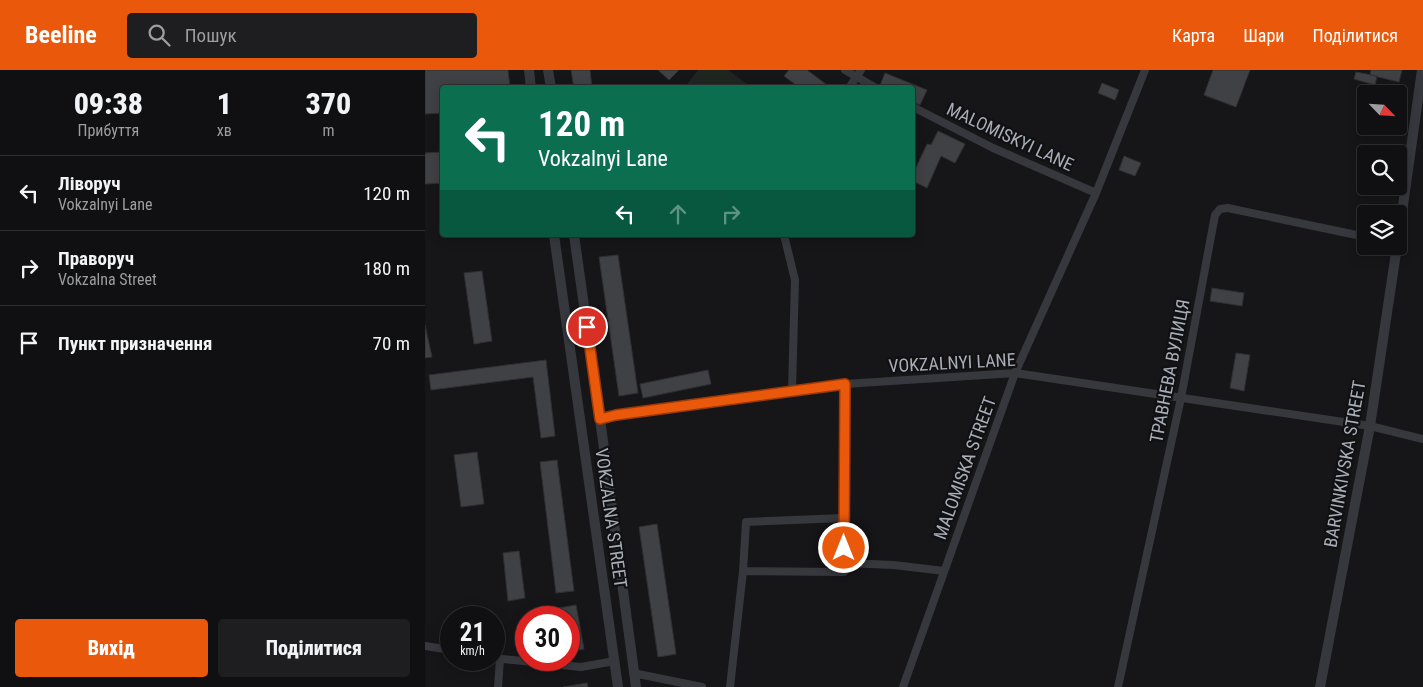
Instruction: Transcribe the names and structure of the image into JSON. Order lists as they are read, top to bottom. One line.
{"streets":{"street":["MALOMISKYI LANE","VOKZALNYI LANE","ТРАВНЕВА ВУЛИЦЯ","BARVINKIVSKA STREET","MALOMISKA STREET","VOKZALNA STREET"]},"crossings":[["MALOMISKYI LANE","MALOMISKA STREET"],["VOKZALNYI LANE","ТРАВНЕВА ВУЛИЦЯ"],["VOKZALNYI LANE","BARVINKIVSKA STREET"],["VOKZALNYI LANE","MALOMISKA STREET"],["VOKZALNYI LANE","VOKZALNA STREET"]],"north":"bottom right","page":{"header":"Beeline","search":"Пошук","nav":["Карта","Шари","Поділитися"],"eta":["09:38","Прибуття","1","хв","370","m"],"turn":["120 m","Vokzalnyi Lane"],"list":[{"name":"Ліворуч","note":"Vokzalnyi Lane","value":"120 m"},{"name":"Праворуч","note":"Vokzalna Street","value":"180 m"},{"name":"Пункт призначення","value":"70 m"}],"speed":"21 km/h","limit":"30","buttons":["Вихід","Поділитися"]}}
